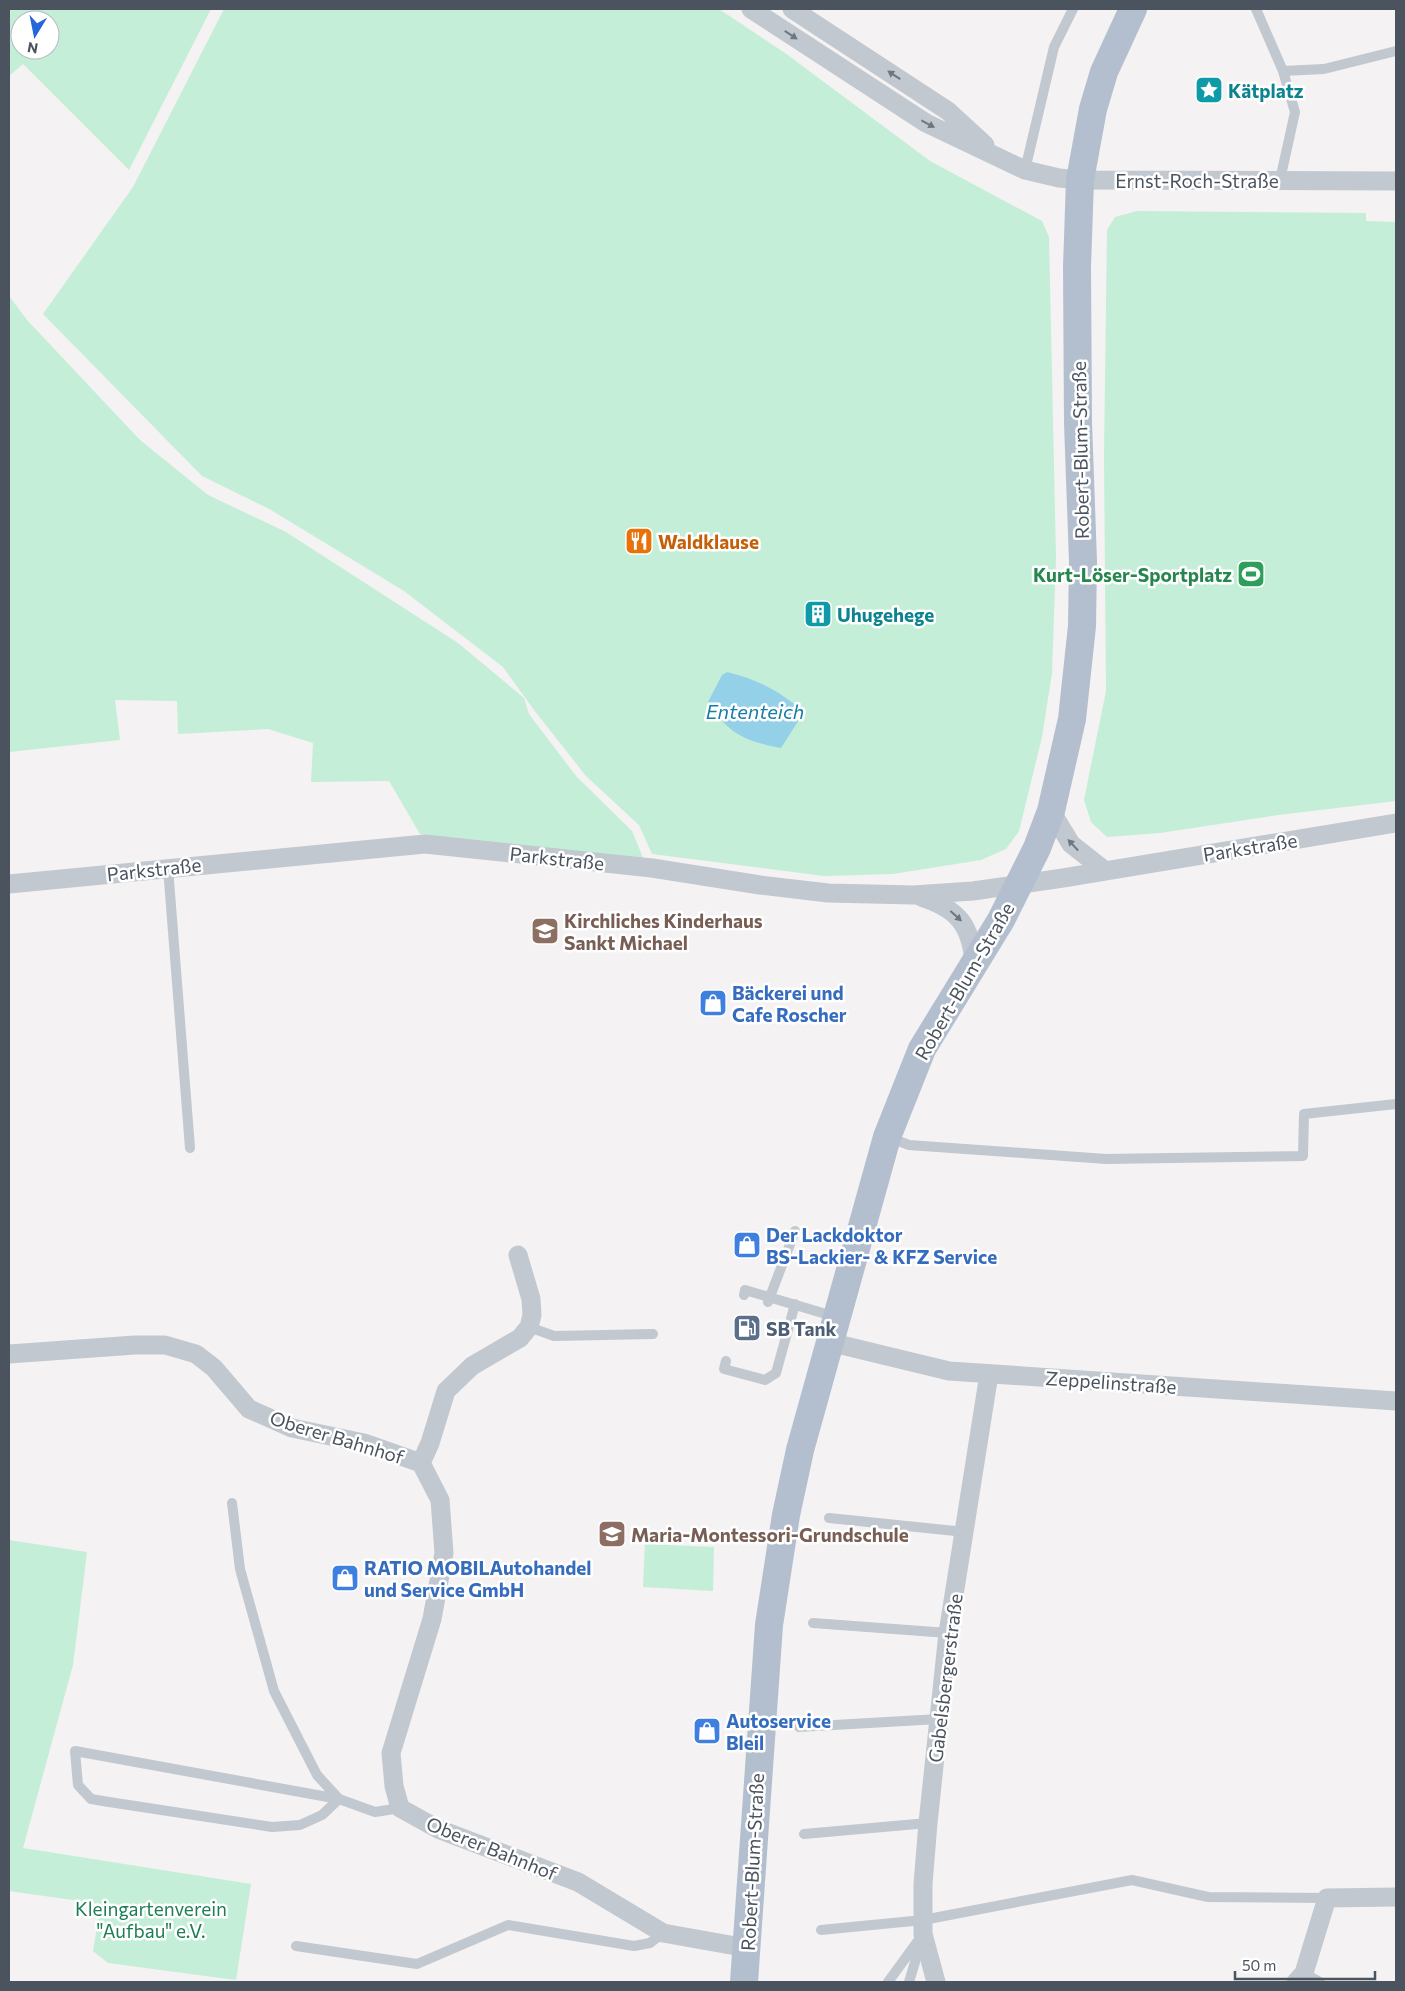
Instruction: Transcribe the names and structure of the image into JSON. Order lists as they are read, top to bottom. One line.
{"streets":{"main road":["Robert-Blum-Straße"],"street":["Ernst-Roch-Straße","Parkstraße","Zeppelinstraße","Oberer Bahnhof","Gabelsbergerstraße"]},"crossings":[["Ernst-Roch-Straße","Robert-Blum-Straße"],["Robert-Blum-Straße","Parkstraße"],["Robert-Blum-Straße","Zeppelinstraße"],["Robert-Blum-Straße","Oberer Bahnhof"],["Zeppelinstraße","Gabelsbergerstraße"]],"water":["Ententeich"],"parks":["Kleingartenverein \"Aufbau\" e.V."],"places":{"place":["Kätplatz"],"restaurant":["Waldklause"],"sports":["Kurt-Löser-Sportplatz"],"building":["Uhugehege"],"school or university":["Kirchliches Kinderhaus Sankt Michael","Maria-Montessori-Grundschule"],"shop":["Bäckerei und Cafe Roscher","Der Lackdoktor BS-Lackier- & KFZ Service","RATIO MOBILAutohandel und Service GmbH","Autoservice Bleil"],"fuel station":["SB Tank"]},"scale_bar":"50 m","north":"bottom"}
